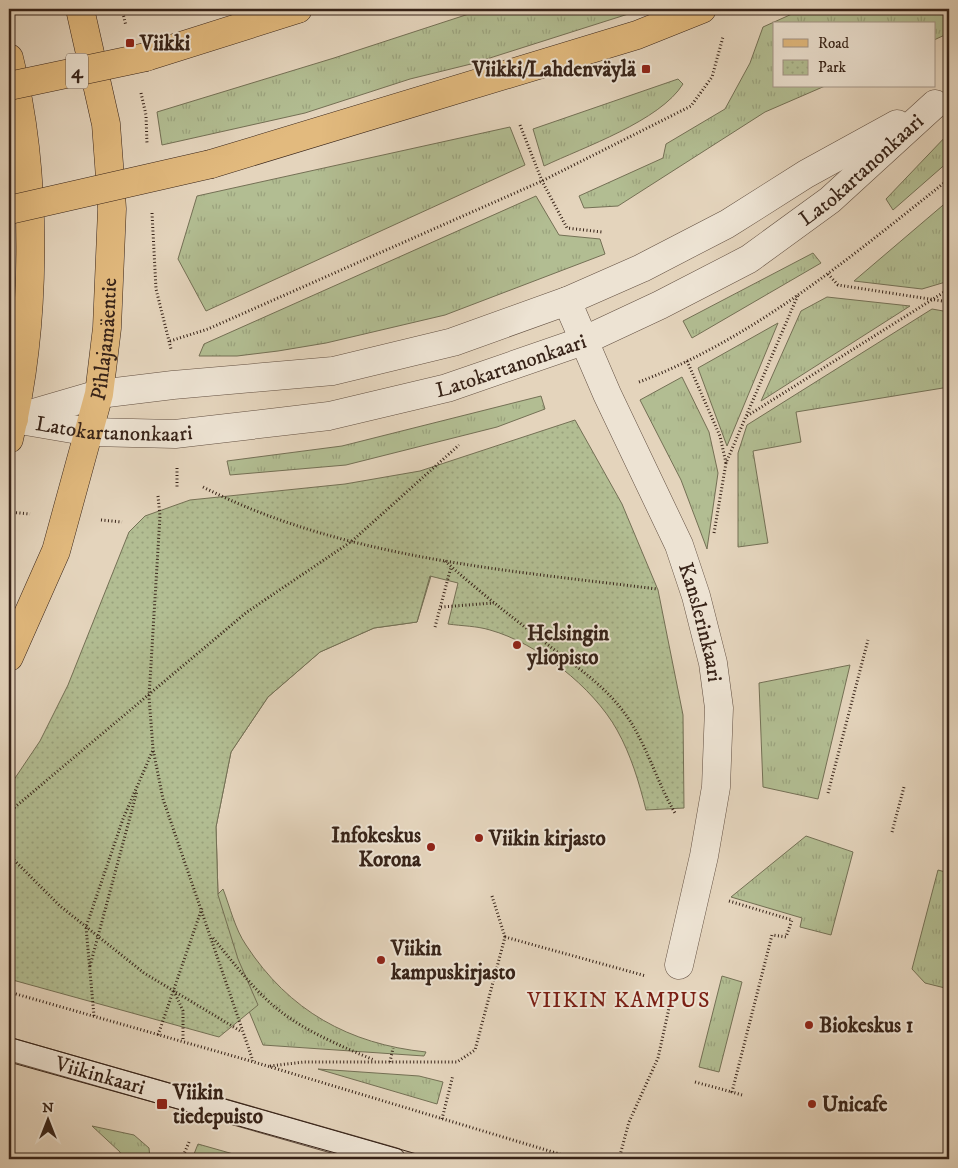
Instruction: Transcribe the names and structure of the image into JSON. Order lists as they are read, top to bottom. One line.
{"streets":{"main road":["4","Pihlajamäentie"],"street":["Latokartanonkaari","Kanslerinkaari"],"lane":["Viikinkaari"]},"crossings":[["Latokartanonkaari","Pihlajamäentie"],["Latokartanonkaari","Kanslerinkaari"]],"districts":["VIIKIN KAMPUS"],"places":{"transit":["Viikki","Viikki/Lahdenväylä","Viikin tiedepuisto"],"other":["Helsingin yliopisto","Viikin kirjasto","Infokeskus Korona","Viikin kampuskirjasto","Biokeskus 1","Unicafe"]},"legend":["Road","Park"],"north":"top"}
